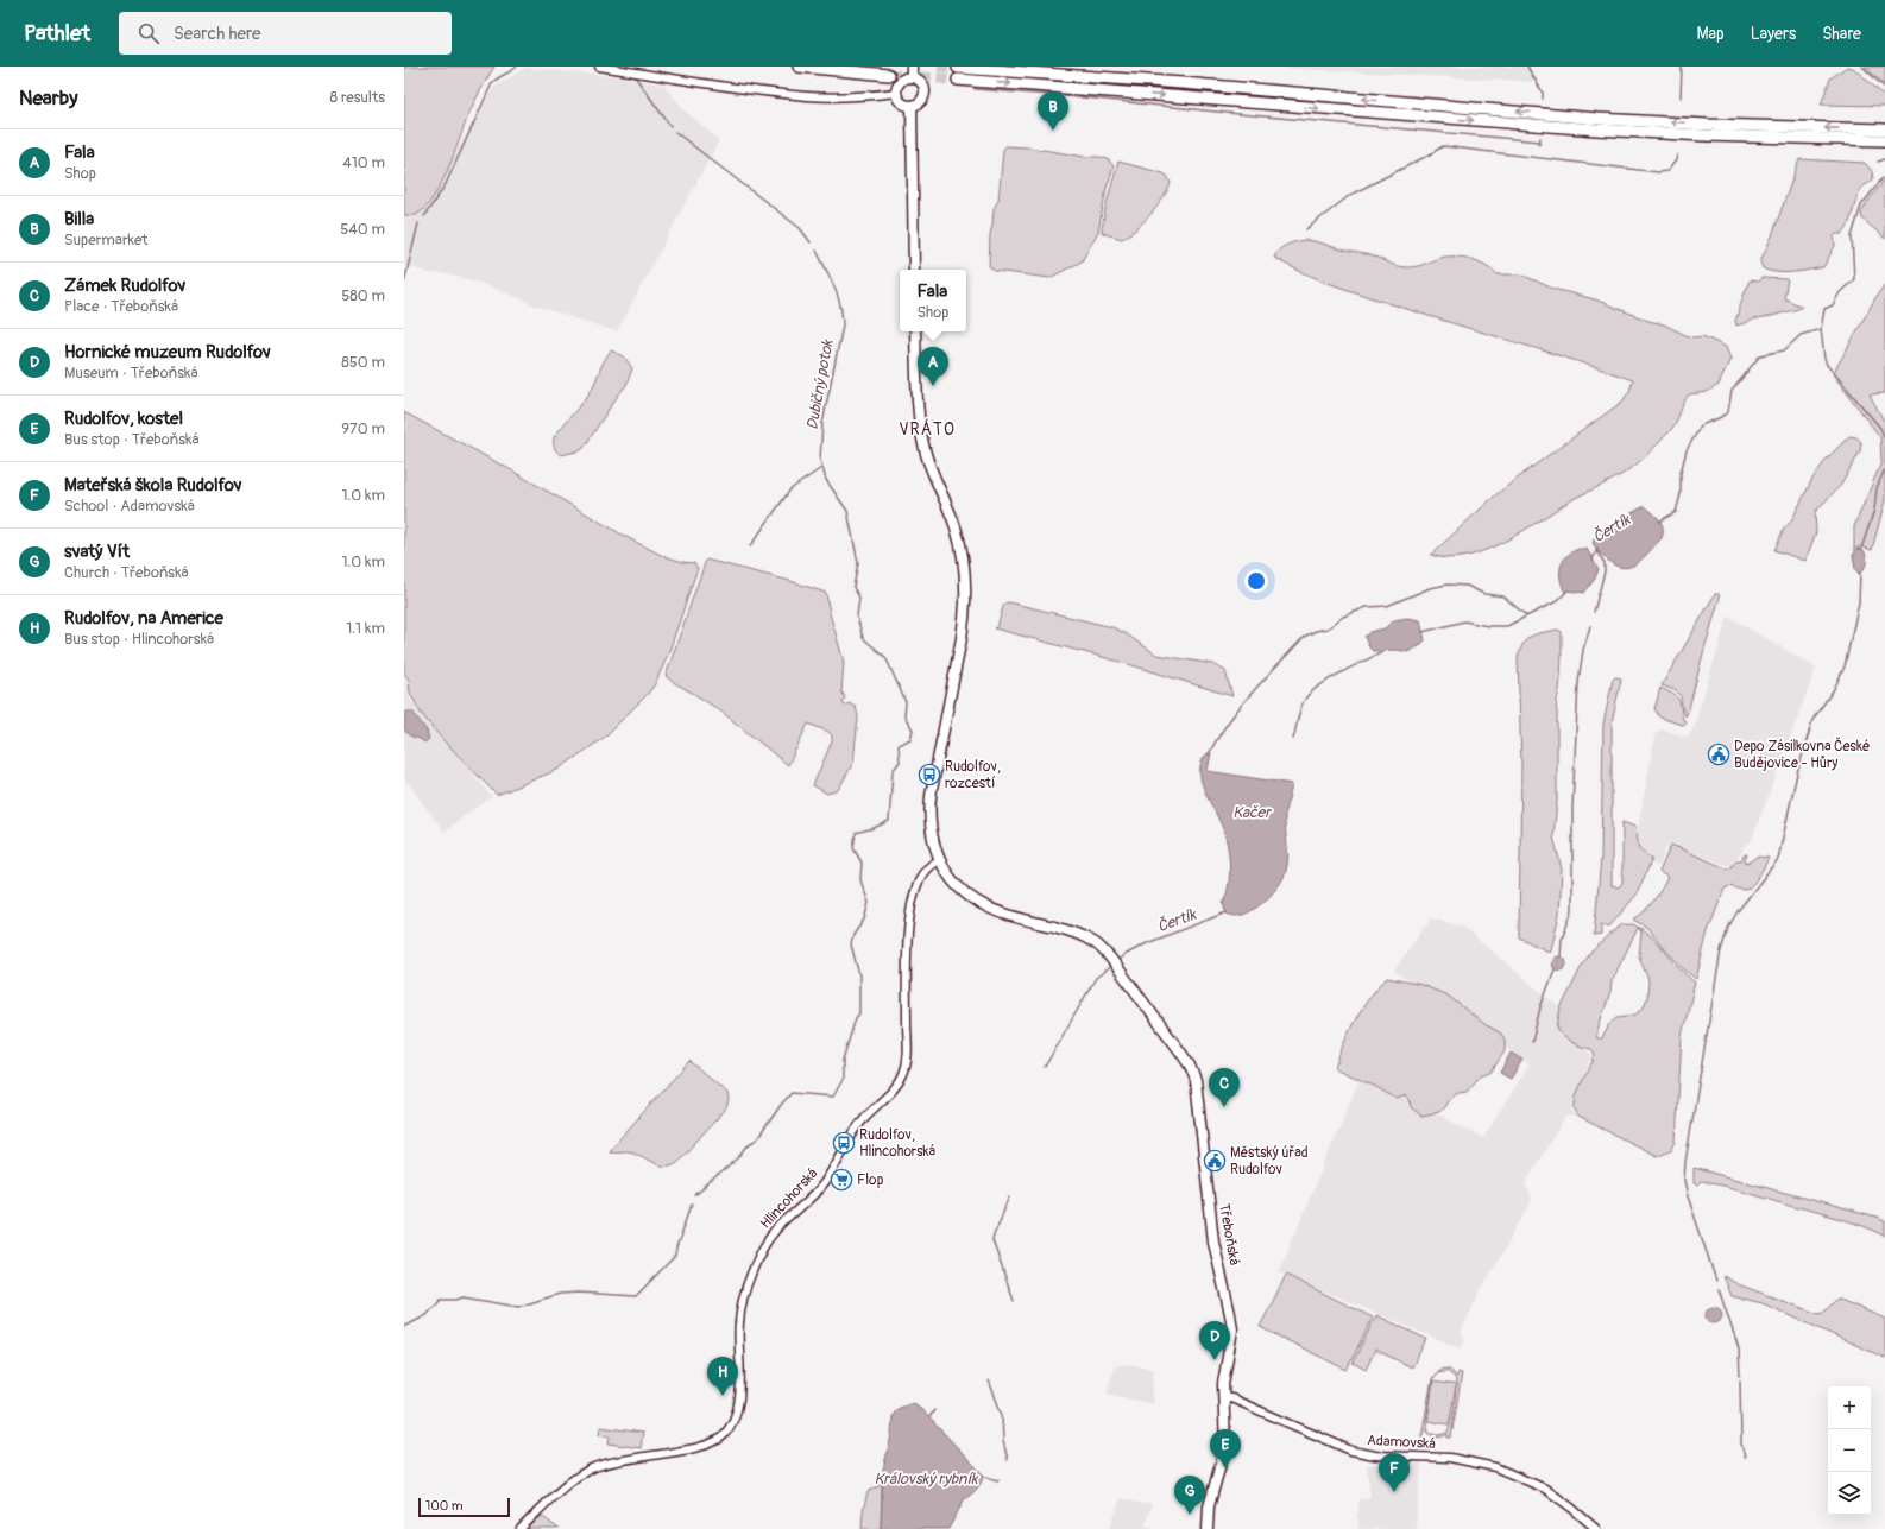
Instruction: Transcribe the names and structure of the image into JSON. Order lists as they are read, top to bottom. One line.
{"streets":{"main road":["Třeboňská"],"street":["Hlincohorská","Adamovská"]},"crossings":[["Hlincohorská","Třeboňská"],["Třeboňská","Adamovská"]],"districts":["VRÁTO"],"water":["Dubičný potok","Čertík","Kačer","Královský rybník"],"places":{"public building":["Depo Zásilkovna České Budějovice - Hůry","Městský úřad Rudolfov"],"bus stop":["Rudolfov, rozcestí","Rudolfov, Hlincohorská"],"supermarket":["Flop"]},"scale_bar":"100 m","page":{"header":"Pathlet","search":"Search here","nav":["Map","Layers","Share"],"heading":["Nearby","8 results"],"pins":["B","A","C","D","H","E","F","G"],"list":[{"mark":"A","name":"Fala","note":"Shop","value":"410 m"},{"mark":"B","name":"Billa","note":"Supermarket","value":"540 m"},{"mark":"C","name":"Zámek Rudolfov","note":"Place · Třeboňská","value":"580 m"},{"mark":"D","name":"Hornické muzeum Rudolfov","note":"Museum · Třeboňská","value":"850 m"},{"mark":"E","name":"Rudolfov, kostel","note":"Bus stop · Třeboňská","value":"970 m"},{"mark":"F","name":"Mateřská škola Rudolfov","note":"School · Adamovská","value":"1.0 km"},{"mark":"G","name":"svatý Vít","note":"Church · Třeboňská","value":"1.0 km"},{"mark":"H","name":"Rudolfov, na Americe","note":"Bus stop · Hlincohorská","value":"1.1 km"}],"popup":["Fala","Shop"],"map_buttons":["+","−"],"scale":"100 m"}}
